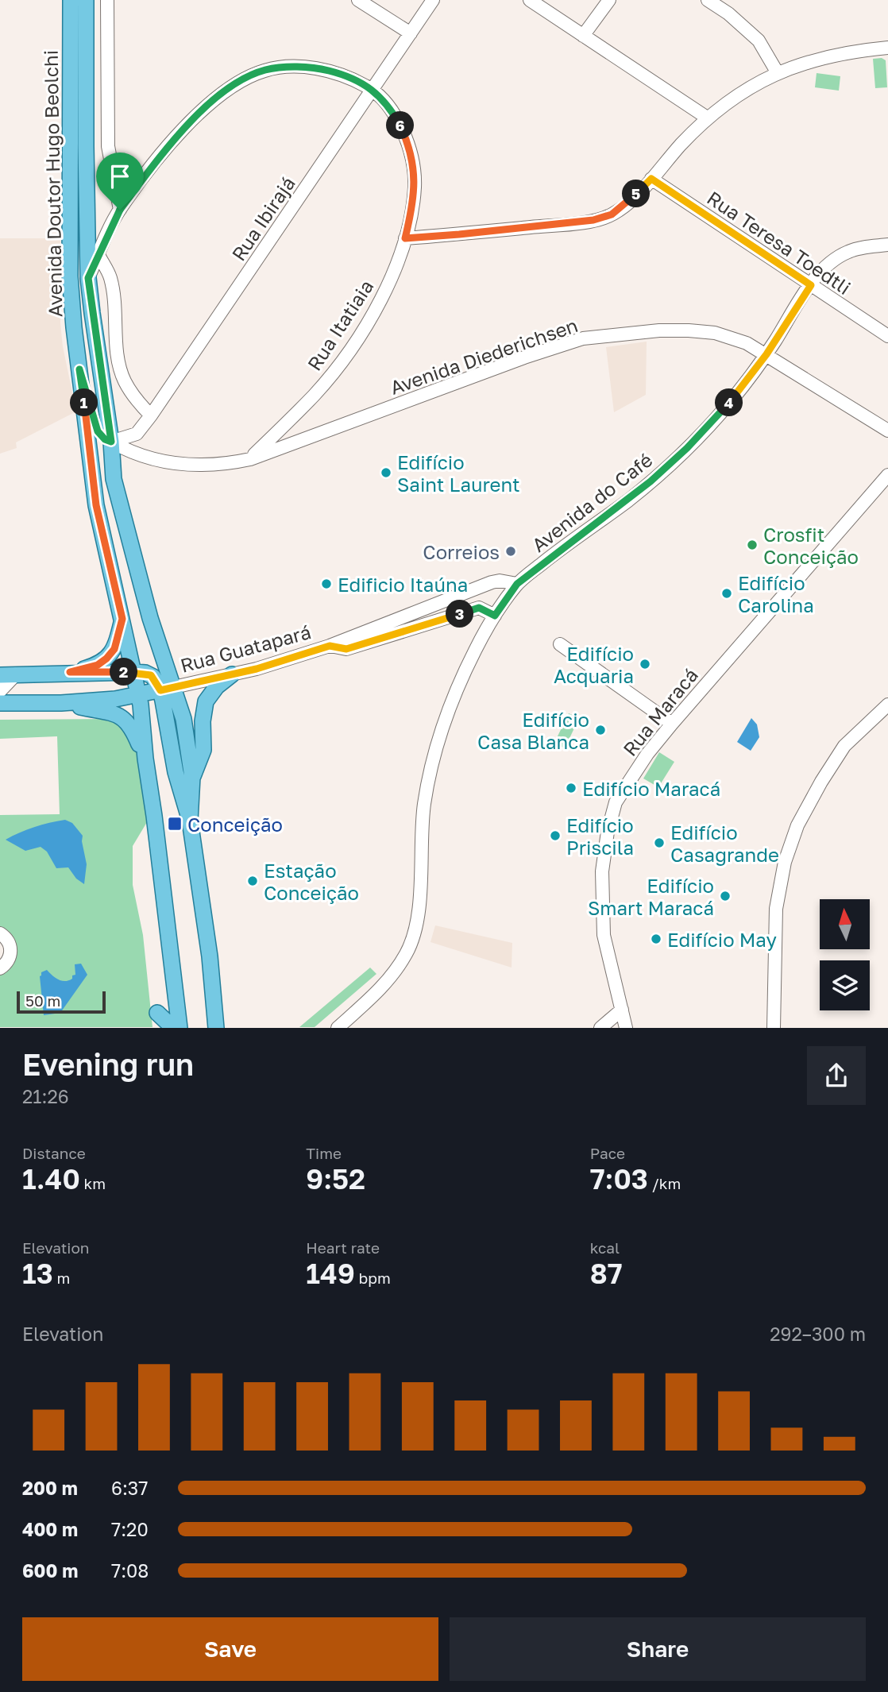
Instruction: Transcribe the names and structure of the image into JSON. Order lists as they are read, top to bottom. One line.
{"streets":{"main road":["Avenida Doutor Hugo Beolchi","Rua Guatapará"],"street":["Rua Ibirajá","Rua Teresa Toedtli","Rua Itatiaia","Avenida Diederichsen","Avenida do Café","Rua Maracá"]},"crossings":[["Avenida Doutor Hugo Beolchi","Rua Ibirajá"],["Avenida Doutor Hugo Beolchi","Rua Itatiaia"],["Avenida Doutor Hugo Beolchi","Avenida Diederichsen"],["Avenida Doutor Hugo Beolchi","Rua Guatapará"],["Rua Ibirajá","Rua Itatiaia"],["Rua Ibirajá","Avenida Diederichsen"],["Rua Teresa Toedtli","Avenida do Café"],["Rua Itatiaia","Avenida Diederichsen"],["Avenida Diederichsen","Avenida do Café"],["Avenida do Café","Rua Guatapará"]],"places":{"other":["Edifício Saint Laurent","Crosfit Conceição","Correios","Edificio Itaúna","Edifício Carolina","Edifício Acquaria","Edifício Casa Blanca","Edifício Maracá","Edifício Priscila","Edifício Casagrande","Estação Conceição","Edifício Smart Maracá","Edifício May"],"transit":["Conceição"]},"scale_bar":"50 m","north":"top","page":{"pins":["6","5","1","4","3","2"],"scale":"50 m","heading":["Evening run","21:26"],"stats":[["Distance","1.40 km"],["Time","9:52"],["Pace","7:03 /km"],["Elevation","13 m"],["Heart rate","149 bpm"],["kcal","87"]],"chart":["Elevation","292–300 m"],"list":[{"name":"200 m","note":"6:37"},{"name":"400 m","note":"7:20"},{"name":"600 m","note":"7:08"}],"buttons":["Save","Share"]}}
